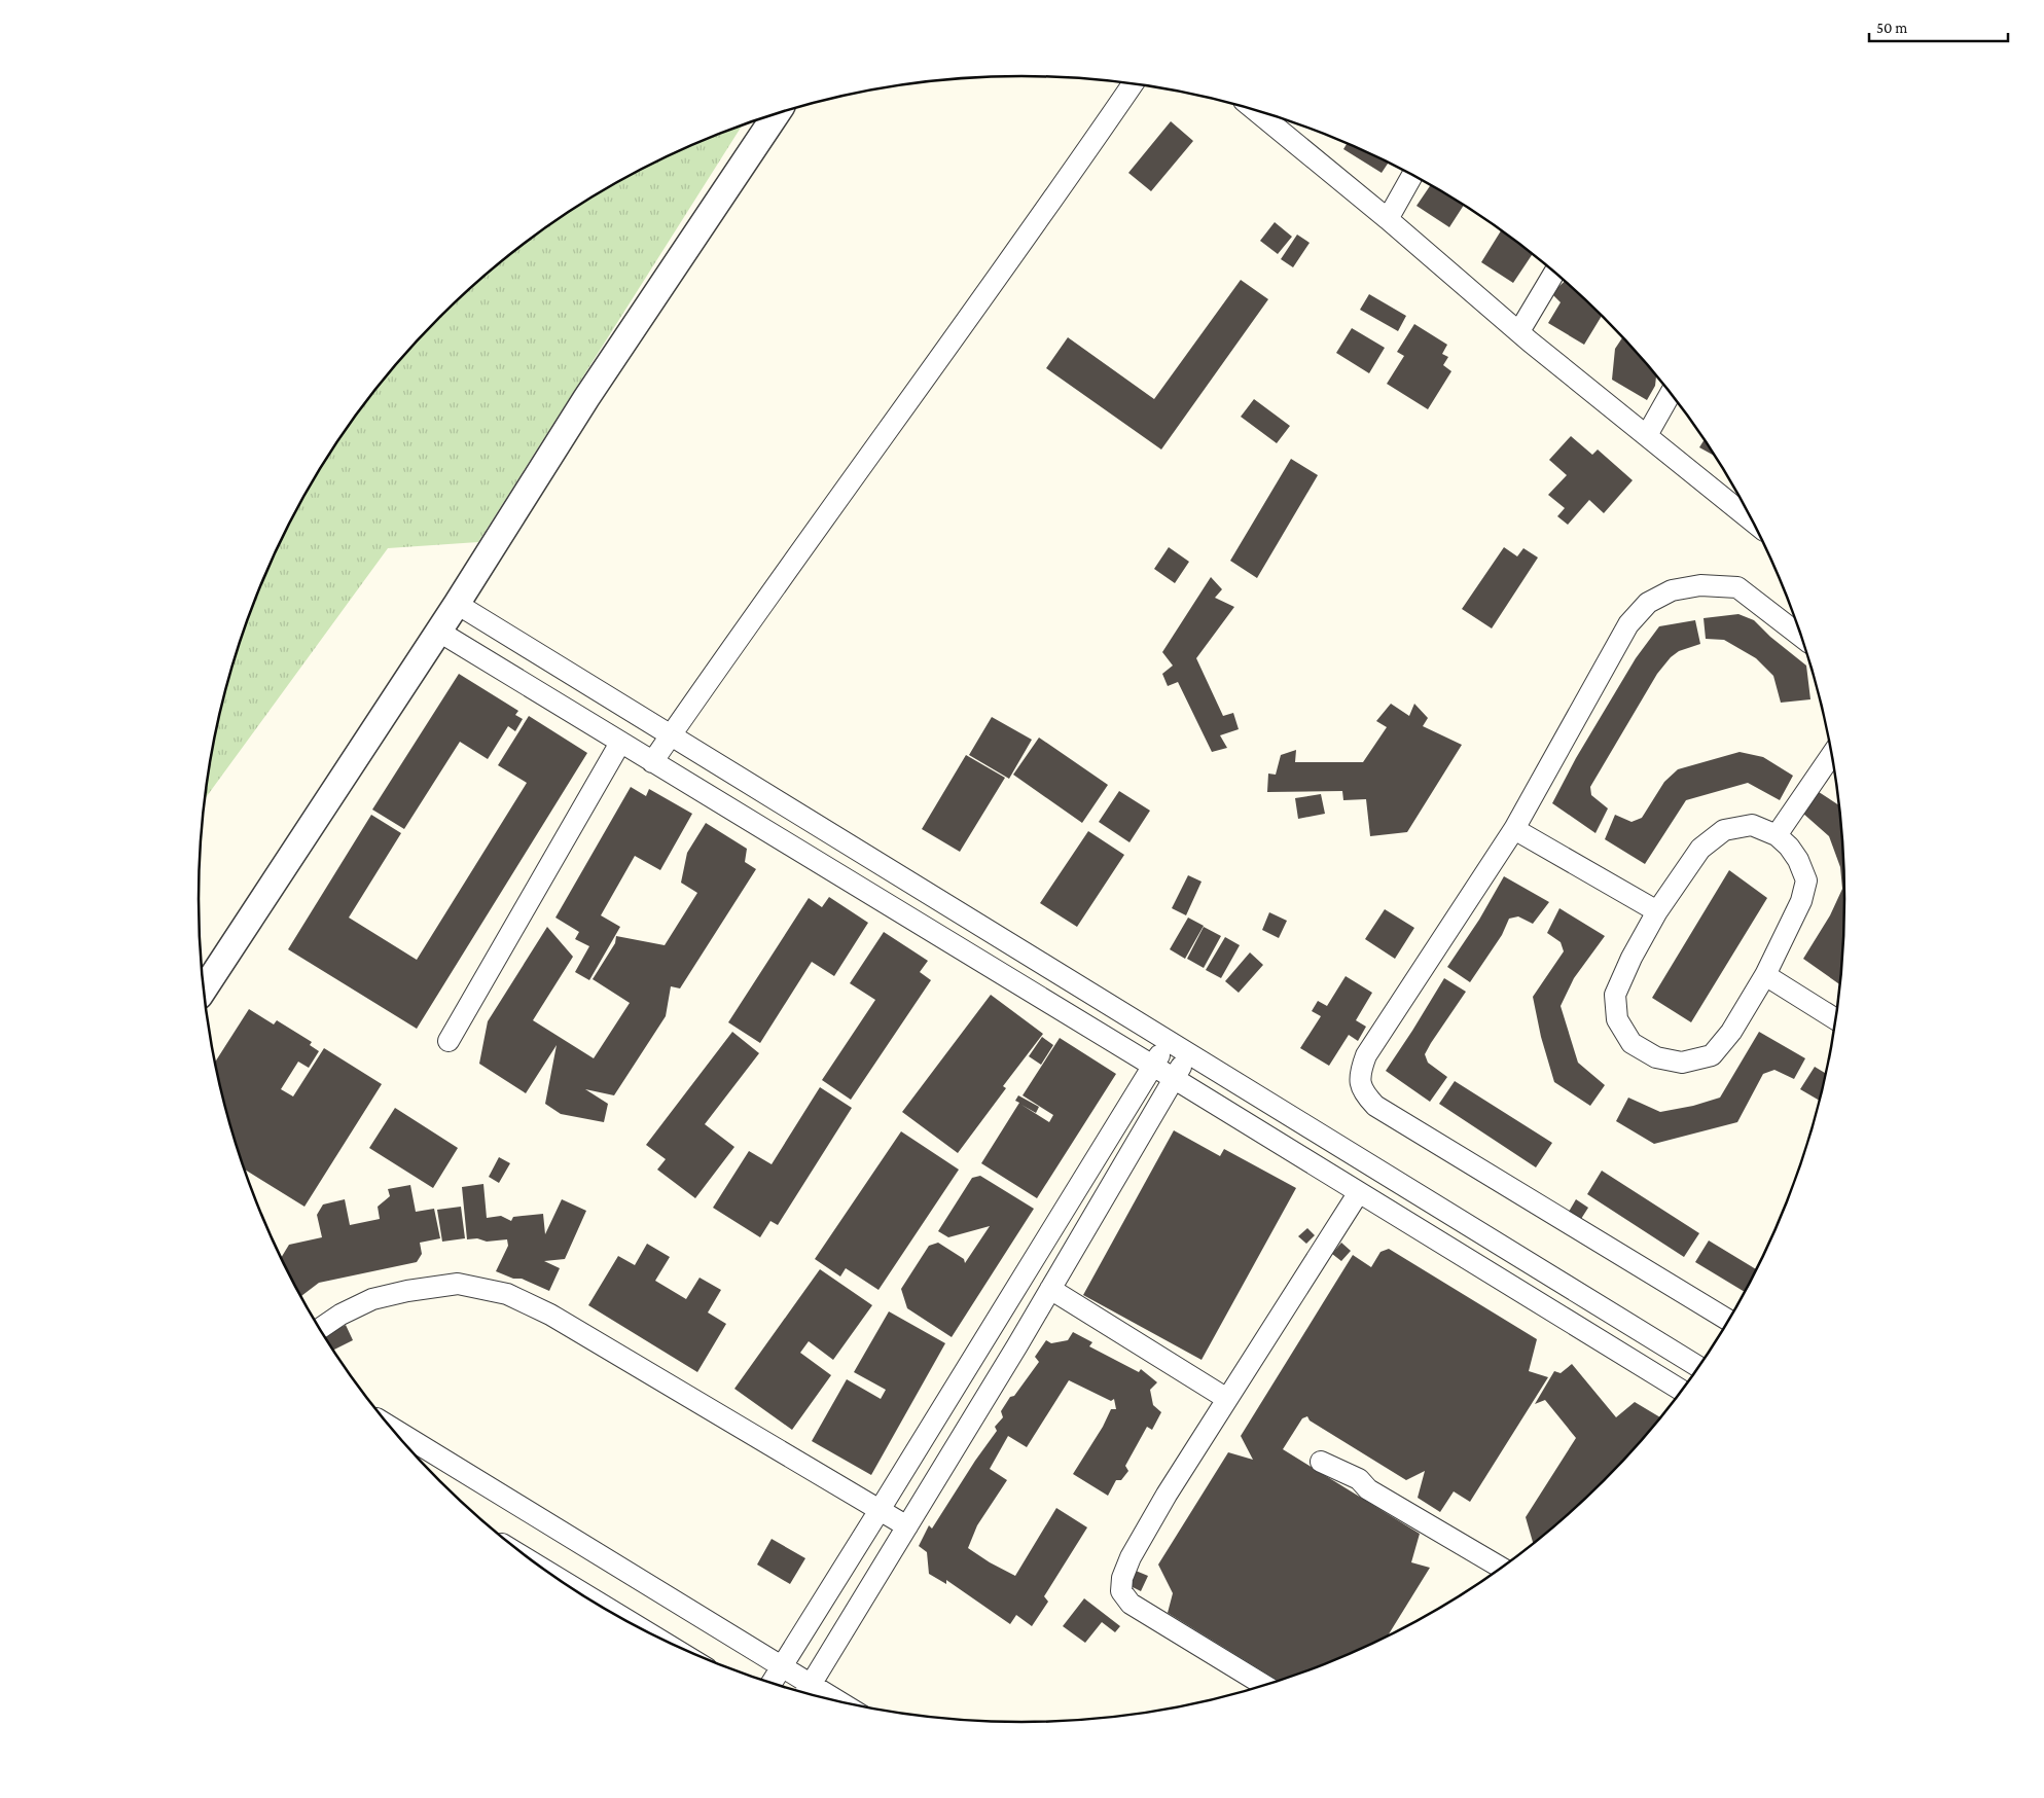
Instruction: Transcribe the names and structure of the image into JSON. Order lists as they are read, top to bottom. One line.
{"scale_bar":"50 m"}
